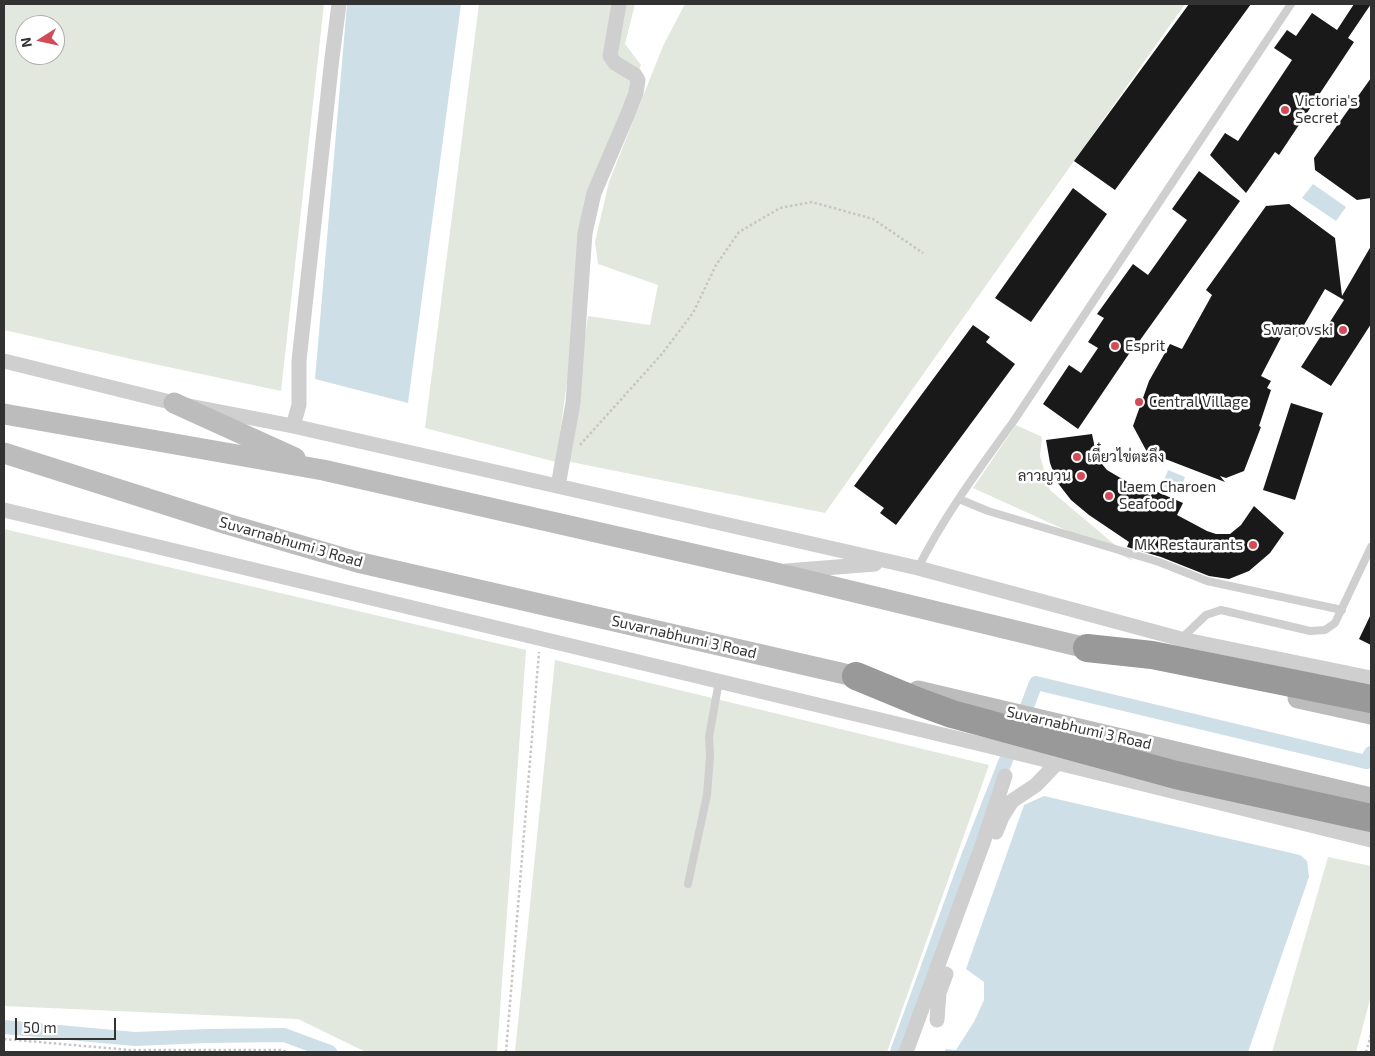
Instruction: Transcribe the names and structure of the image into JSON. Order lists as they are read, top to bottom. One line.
{"streets":{"main road":["Suvarnabhumi 3 Road"]},"places":["Victoria's Secret","Swarovski","Esprit","Central Village","เตี๋ยวไข่ตะลึง","ลาวญวน","Laem Charoen Seafood","MK Restaurants"],"scale_bar":"50 m","north":"left"}
